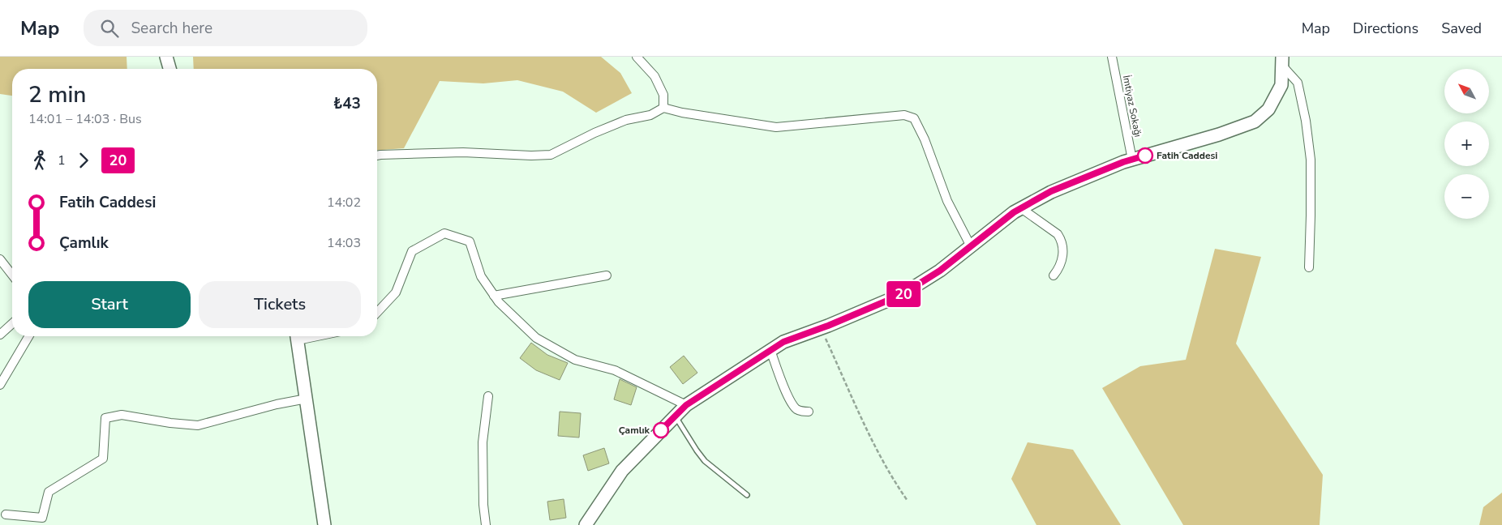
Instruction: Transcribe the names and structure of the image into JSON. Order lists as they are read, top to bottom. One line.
{"streets":{"street":["İmtiyaz Sokağı"]},"places":["Fatih Caddesi","Çamlık"],"lines":["bus line 20"],"north":"top left","page":{"header":"Map","search":"Search here","nav":["Map","Directions","Saved"],"on_map":"20","map_buttons":["+","−"],"heading":["2 min","14:01 – 14:03 · Bus","₺43"],"legs":["1","20"],"list":[{"name":"Fatih Caddesi","value":"14:02"},{"name":"Çamlık","value":"14:03"}],"buttons":["Start","Tickets"]}}
